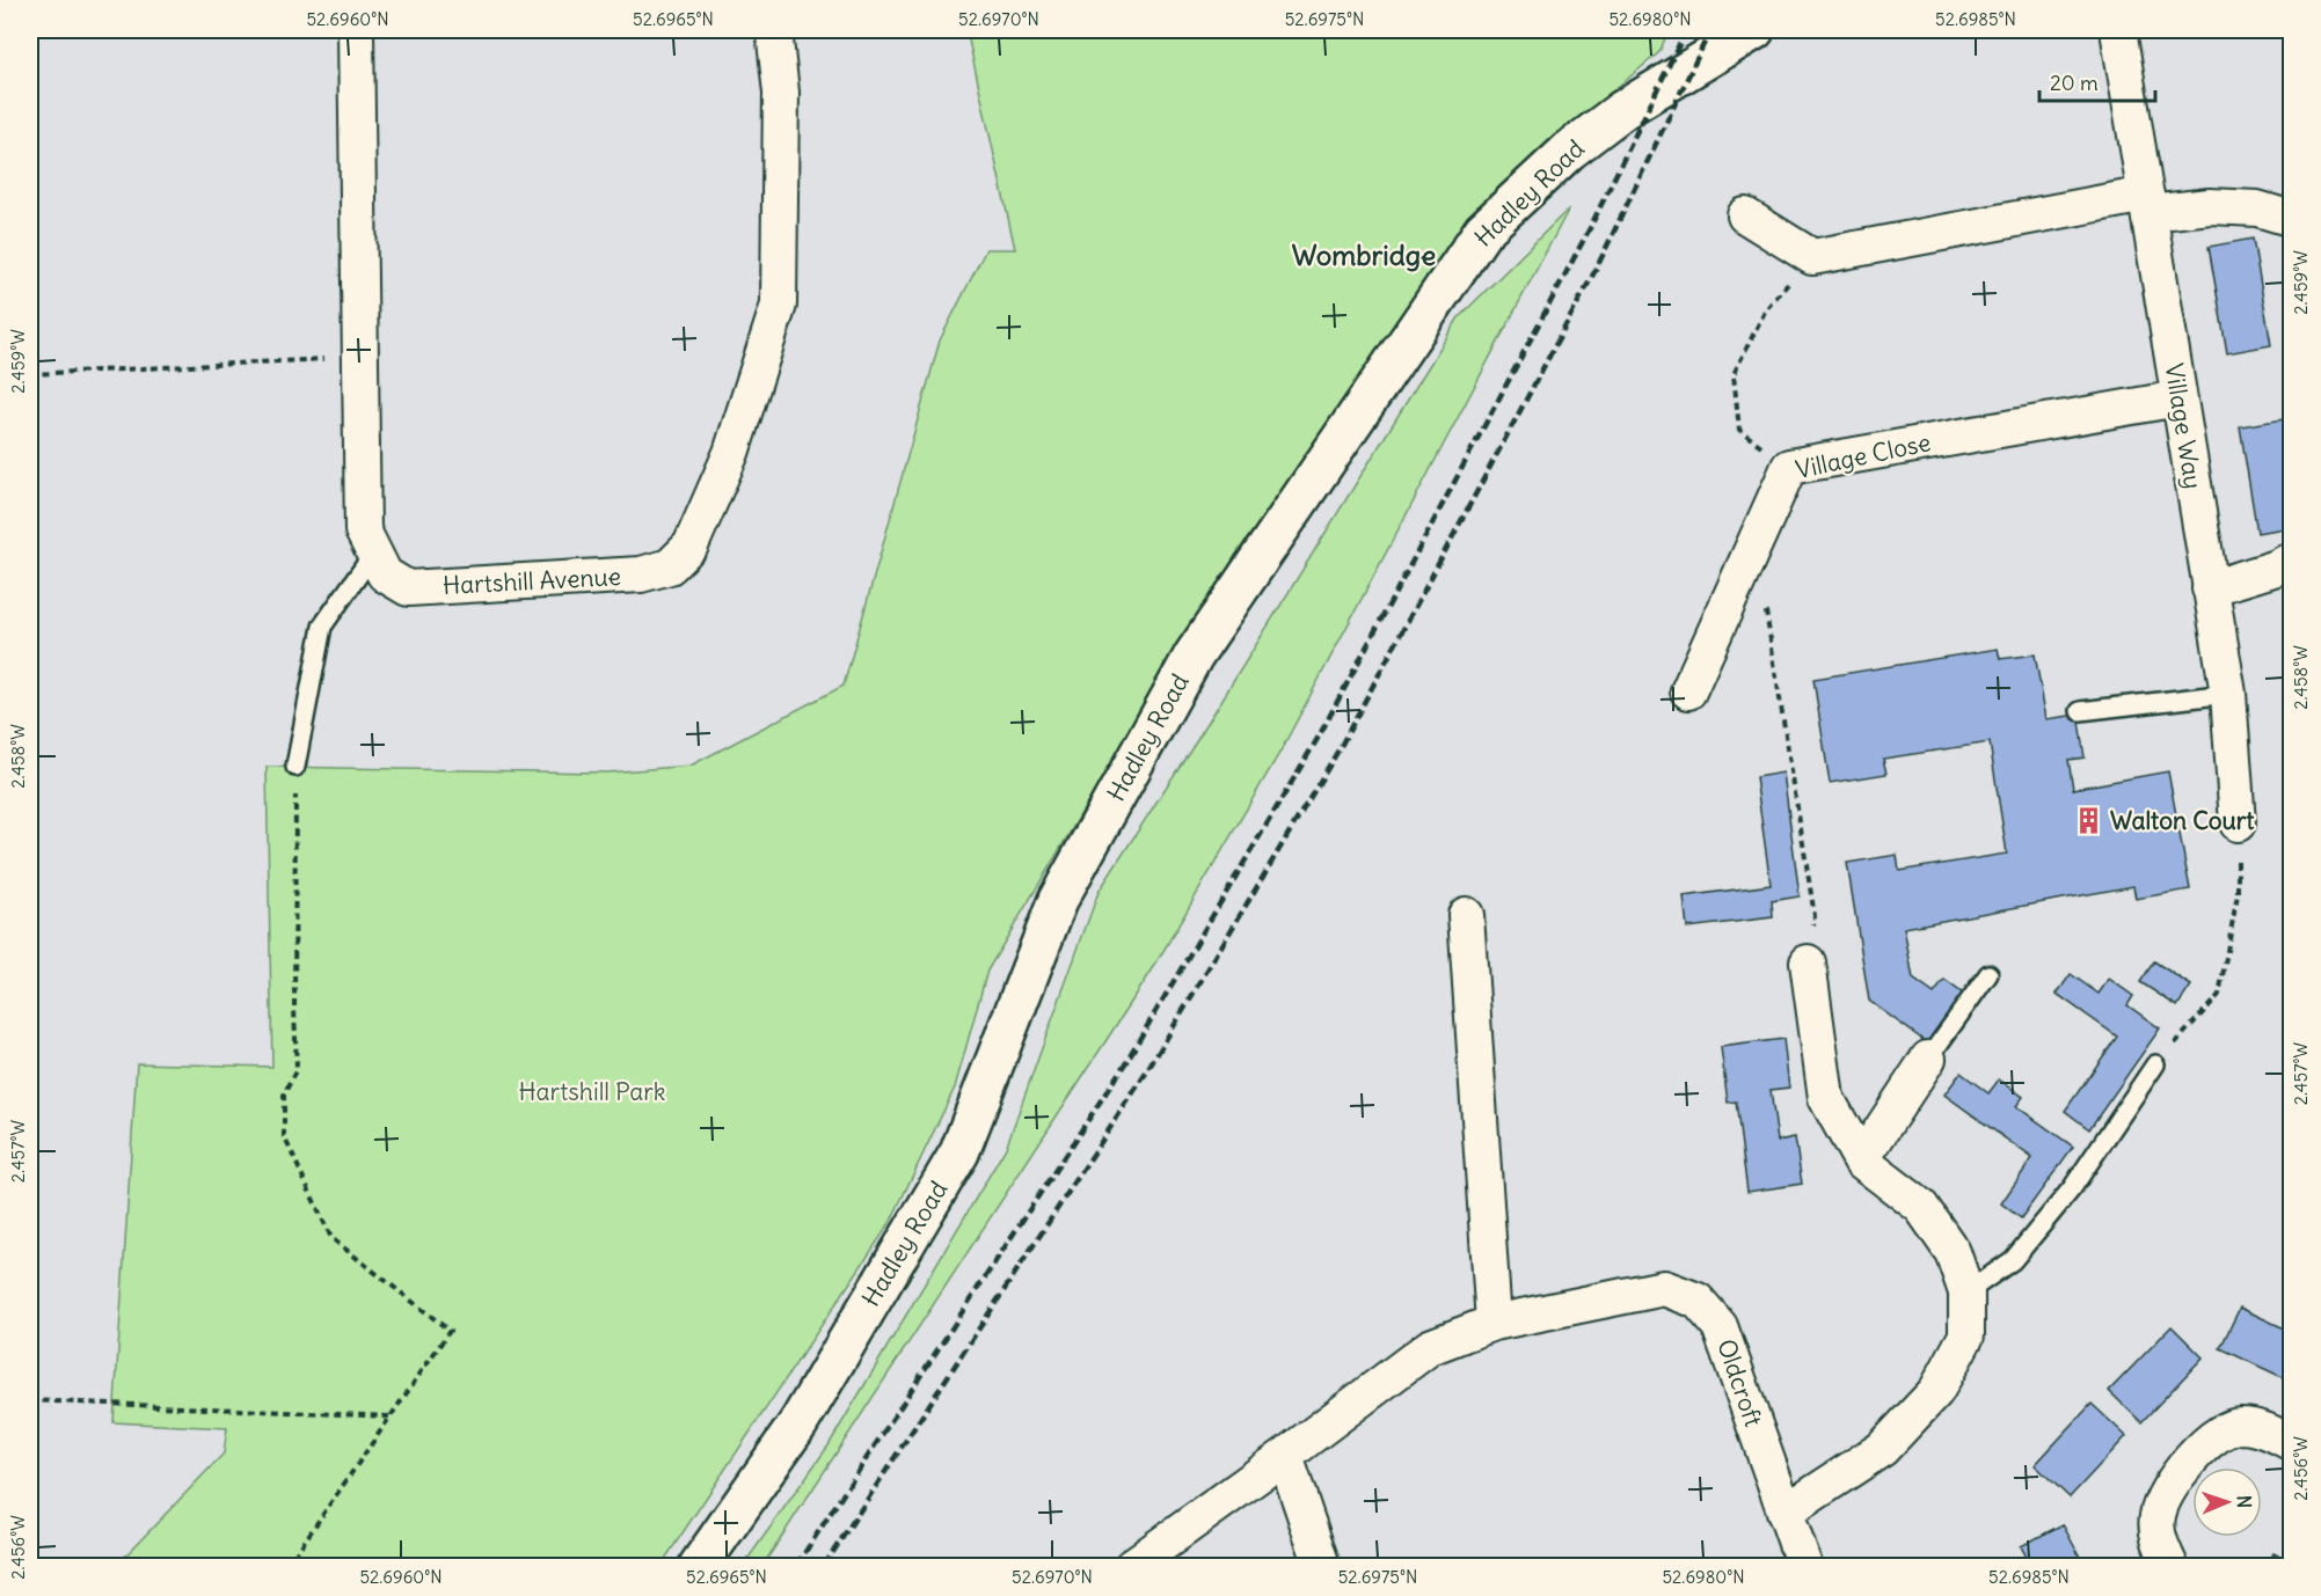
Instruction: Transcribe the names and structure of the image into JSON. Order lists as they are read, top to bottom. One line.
{"streets":{"street":["Hadley Road","Village Way","Village Close","Hartshill Avenue","Oldcroft"]},"crossings":[["Village Way","Village Close"]],"districts":["Wombridge"],"parks":["Hartshill Park"],"places":{"building":["Walton Court"]},"scale_bar":"20 m","north":"right","coordinates":["52.6960°N","52.6965°N","52.6970°N","52.6975°N","52.6980°N","52.6985°N","2.459°W","2.458°W","2.457°W","2.456°W"]}
